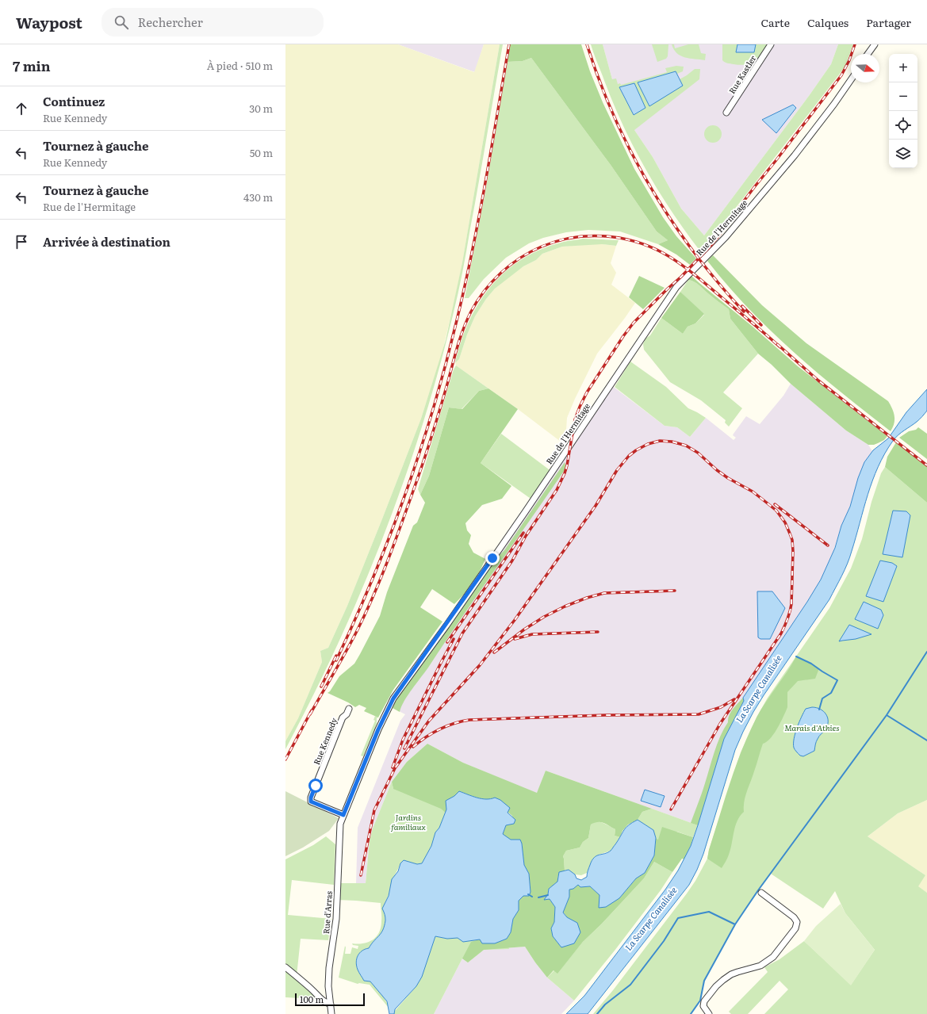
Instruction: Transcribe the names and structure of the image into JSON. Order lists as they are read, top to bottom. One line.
{"streets":{"street":["Rue Kastler","Rue de l'Hermitage","Rue Kennedy","Rue d'Arras"]},"crossings":[["Rue de l'Hermitage","Rue Kennedy"],["Rue de l'Hermitage","Rue d'Arras"]],"water":["La Scarpe Canalisée"],"parks":["Marais d'Athies","Jardins familiaux"],"scale_bar":"100 m","north":"right","page":{"header":"Waypost","search":"Rechercher","nav":["Carte","Calques","Partager"],"heading":["7 min","À pied · 510 m"],"map_buttons":["+","−"],"list":[["Continuez","Rue Kennedy","30 m"],["Tournez à gauche","Rue Kennedy","50 m"],["Tournez à gauche","Rue de l'Hermitage","430 m"],"Arrivée à destination"],"scale":"100 m"}}
